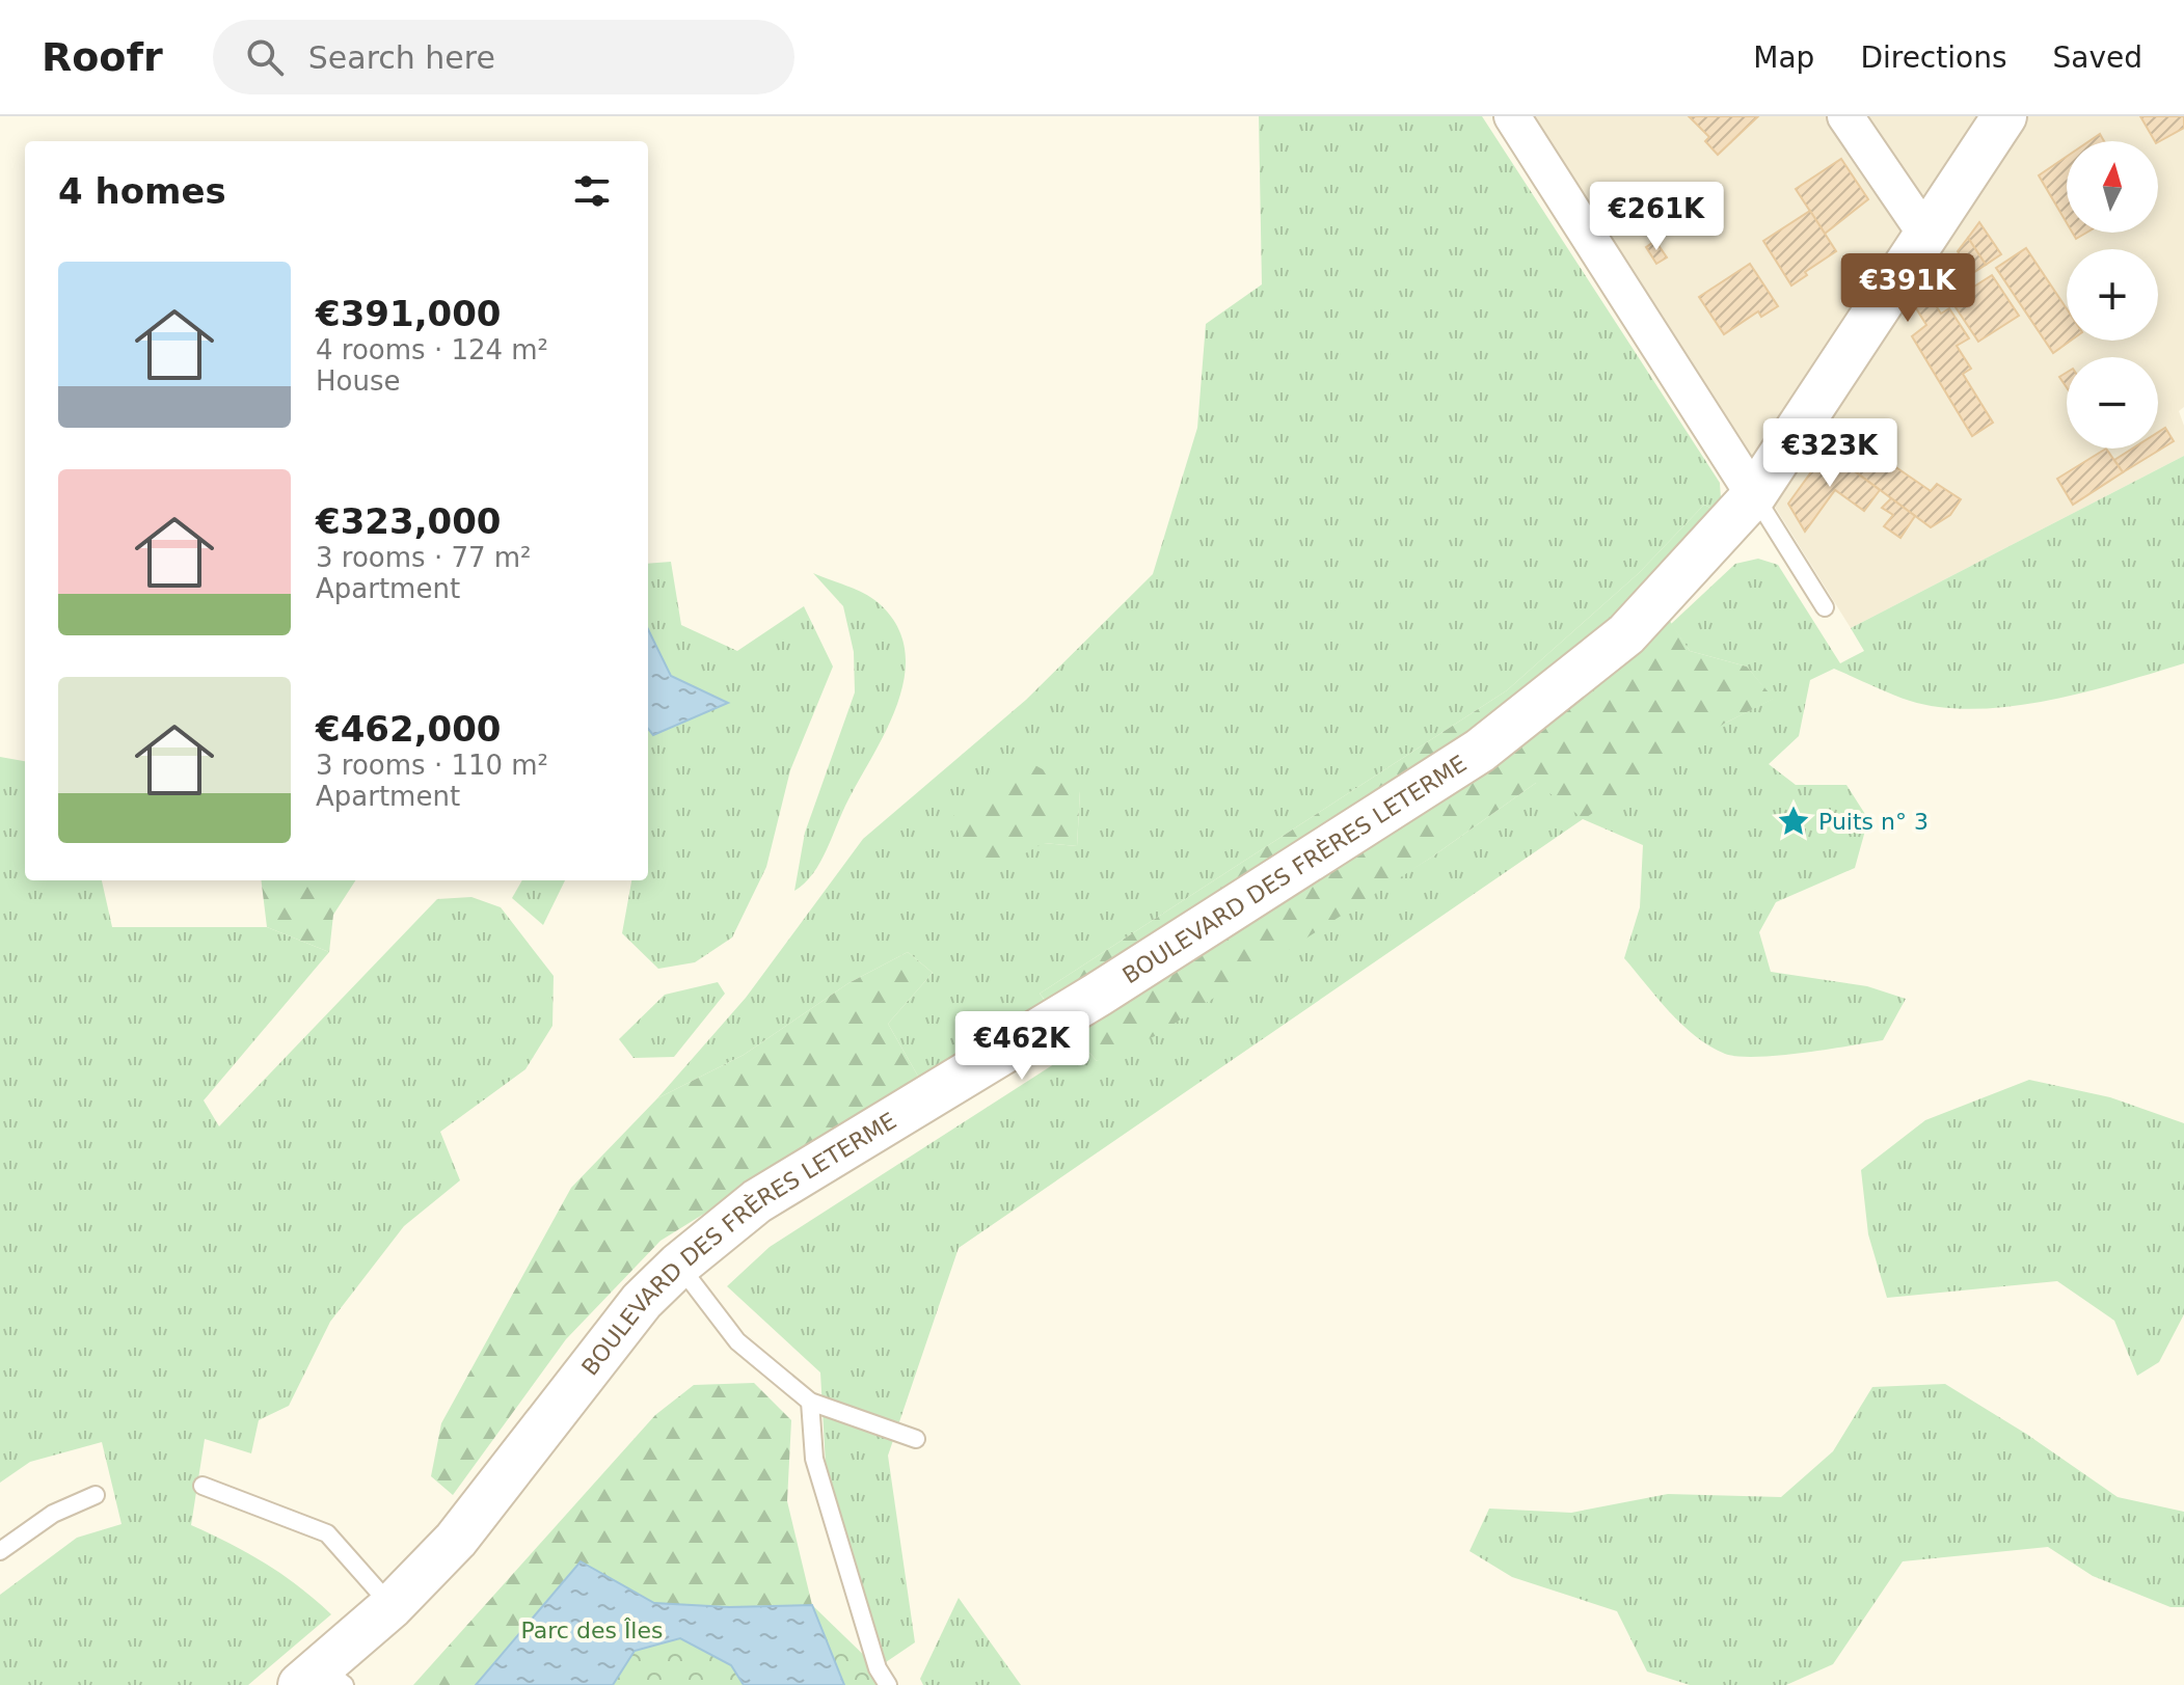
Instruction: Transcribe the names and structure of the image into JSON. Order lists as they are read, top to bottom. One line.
{"streets":{"street":["BOULEVARD DES FRÈRES LETERME"]},"parks":["Parc des Îles"],"places":{"place":["Puits n° 3"]},"north":"top","page":{"header":"Roofr","search":"Search here","nav":["Map","Directions","Saved"],"map_buttons":["+","−"],"heading":"4 homes","price":["€261K","€391K","€323K","€462K"],"list":[{"name":"€391,000","note":"4 rooms · 124 m² · House"},{"name":"€323,000","note":"3 rooms · 77 m² · Apartment"},{"name":"€462,000","note":"3 rooms · 110 m² · Apartment"}]}}
